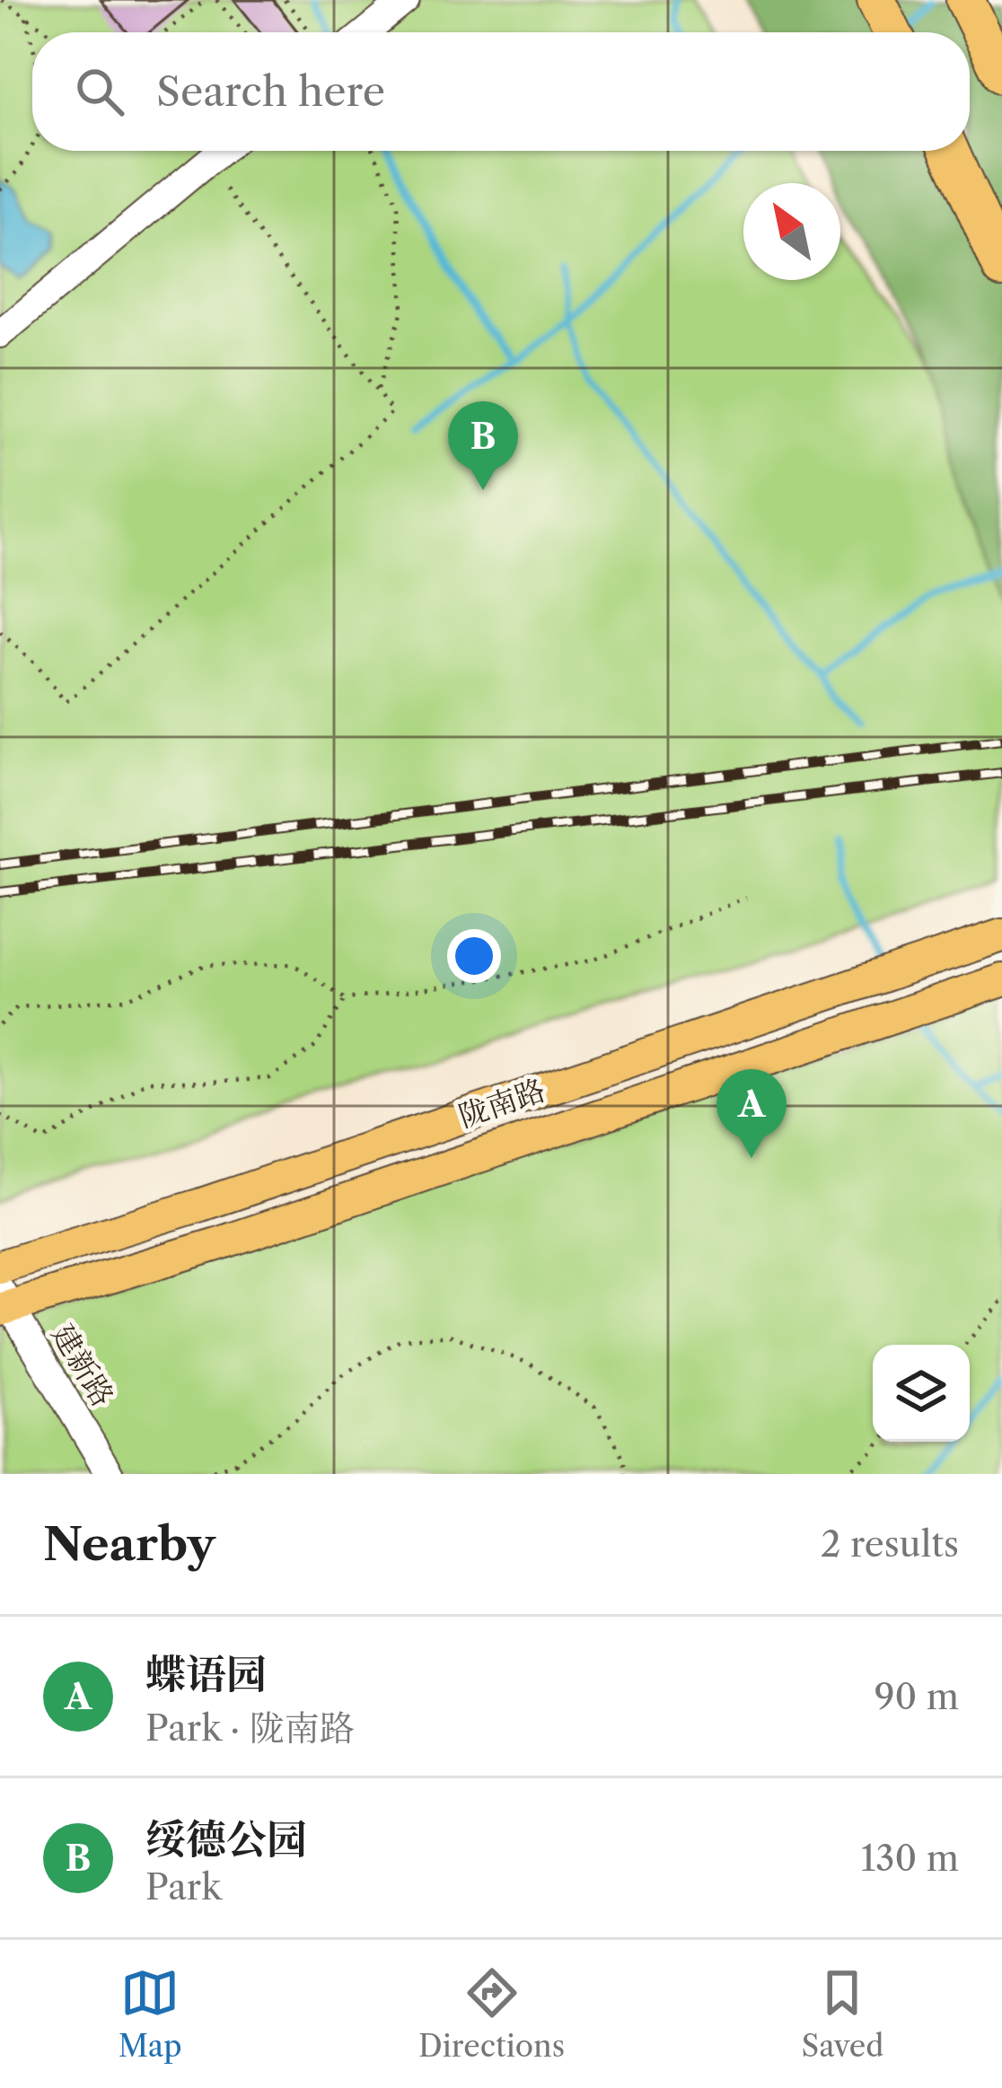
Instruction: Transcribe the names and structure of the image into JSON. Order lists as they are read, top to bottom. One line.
{"streets":{"main road":["陇南路"],"street":["建新路"]},"crossings":[["陇南路","建新路"]],"north":"top left","page":{"search":"Search here","pins":["B","A"],"heading":["Nearby","2 results"],"list":[{"mark":"A","name":"蝶语园","note":"Park · 陇南路","value":"90 m"},{"mark":"B","name":"绥德公园","note":"Park","value":"130 m"}],"nav":["Map","Directions","Saved"]}}
